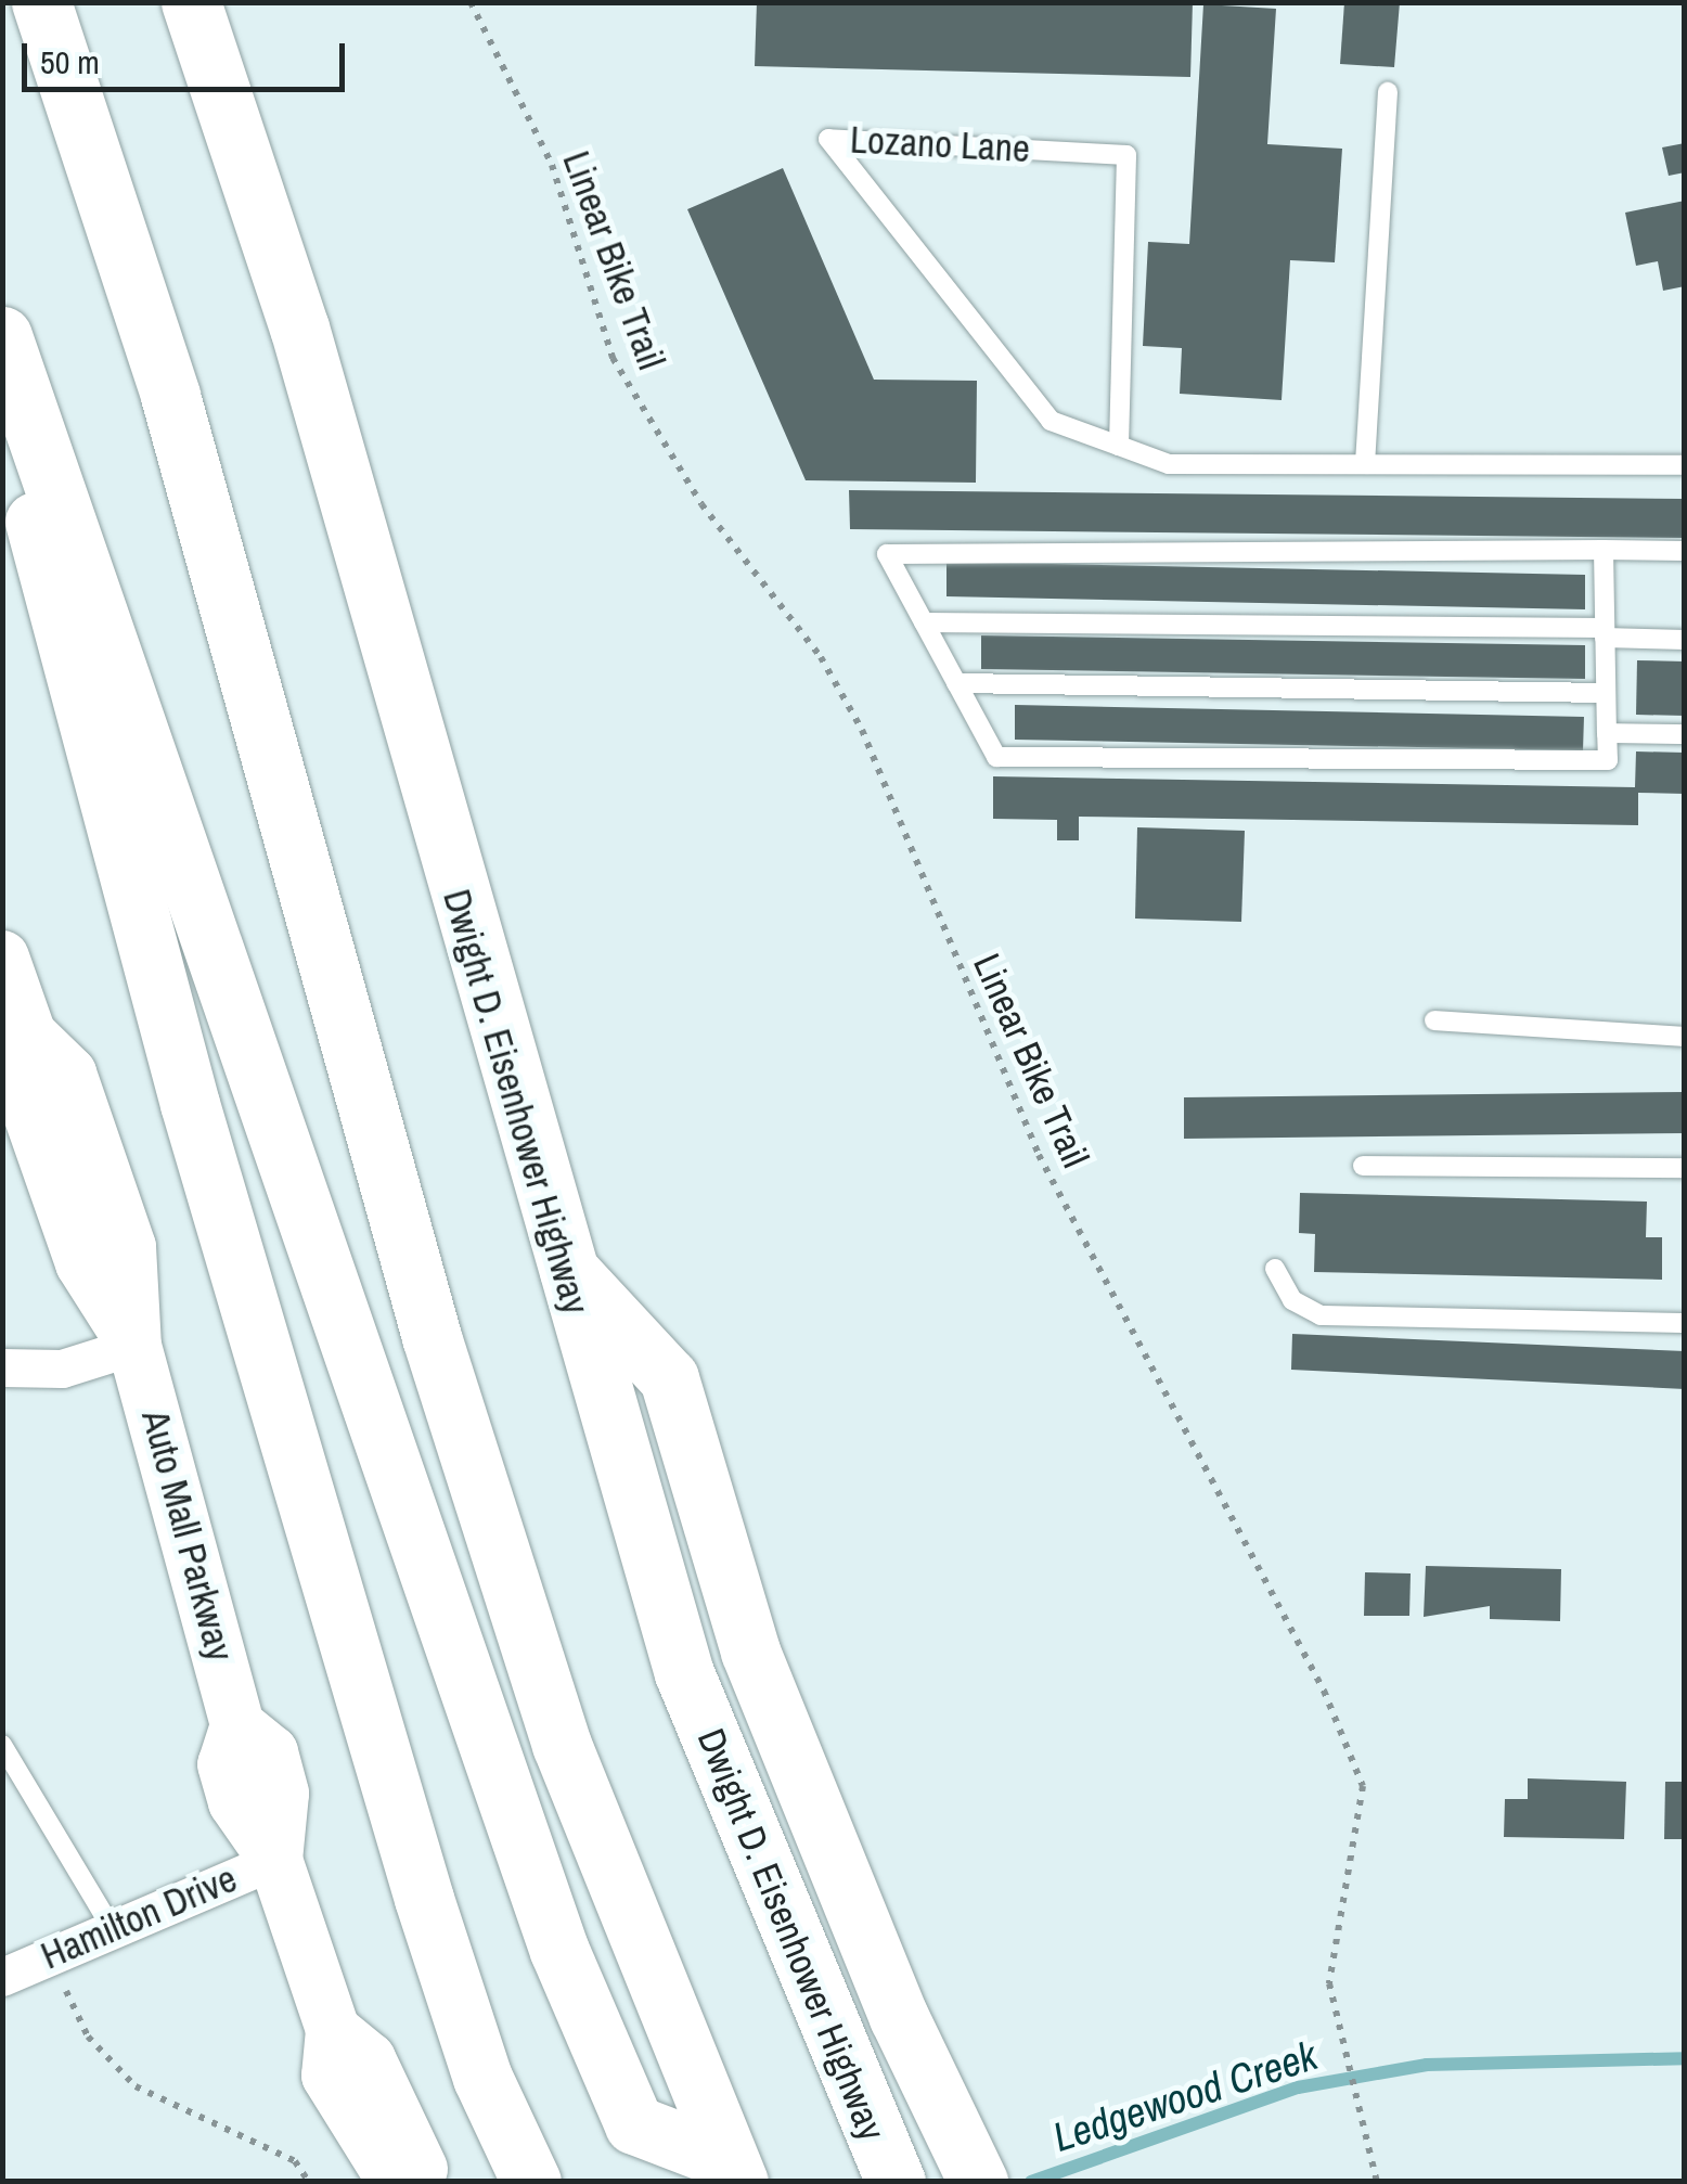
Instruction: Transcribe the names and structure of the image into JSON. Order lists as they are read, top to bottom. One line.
{"streets":{"highway":["Dwight D. Eisenhower Highway"],"street":["Auto Mall Parkway","Hamilton Drive"],"lane":["Lozano Lane"],"path":["Linear Bike Trail"]},"crossings":[["Auto Mall Parkway","Hamilton Drive"]],"water":["Ledgewood Creek"],"scale_bar":"50 m"}
